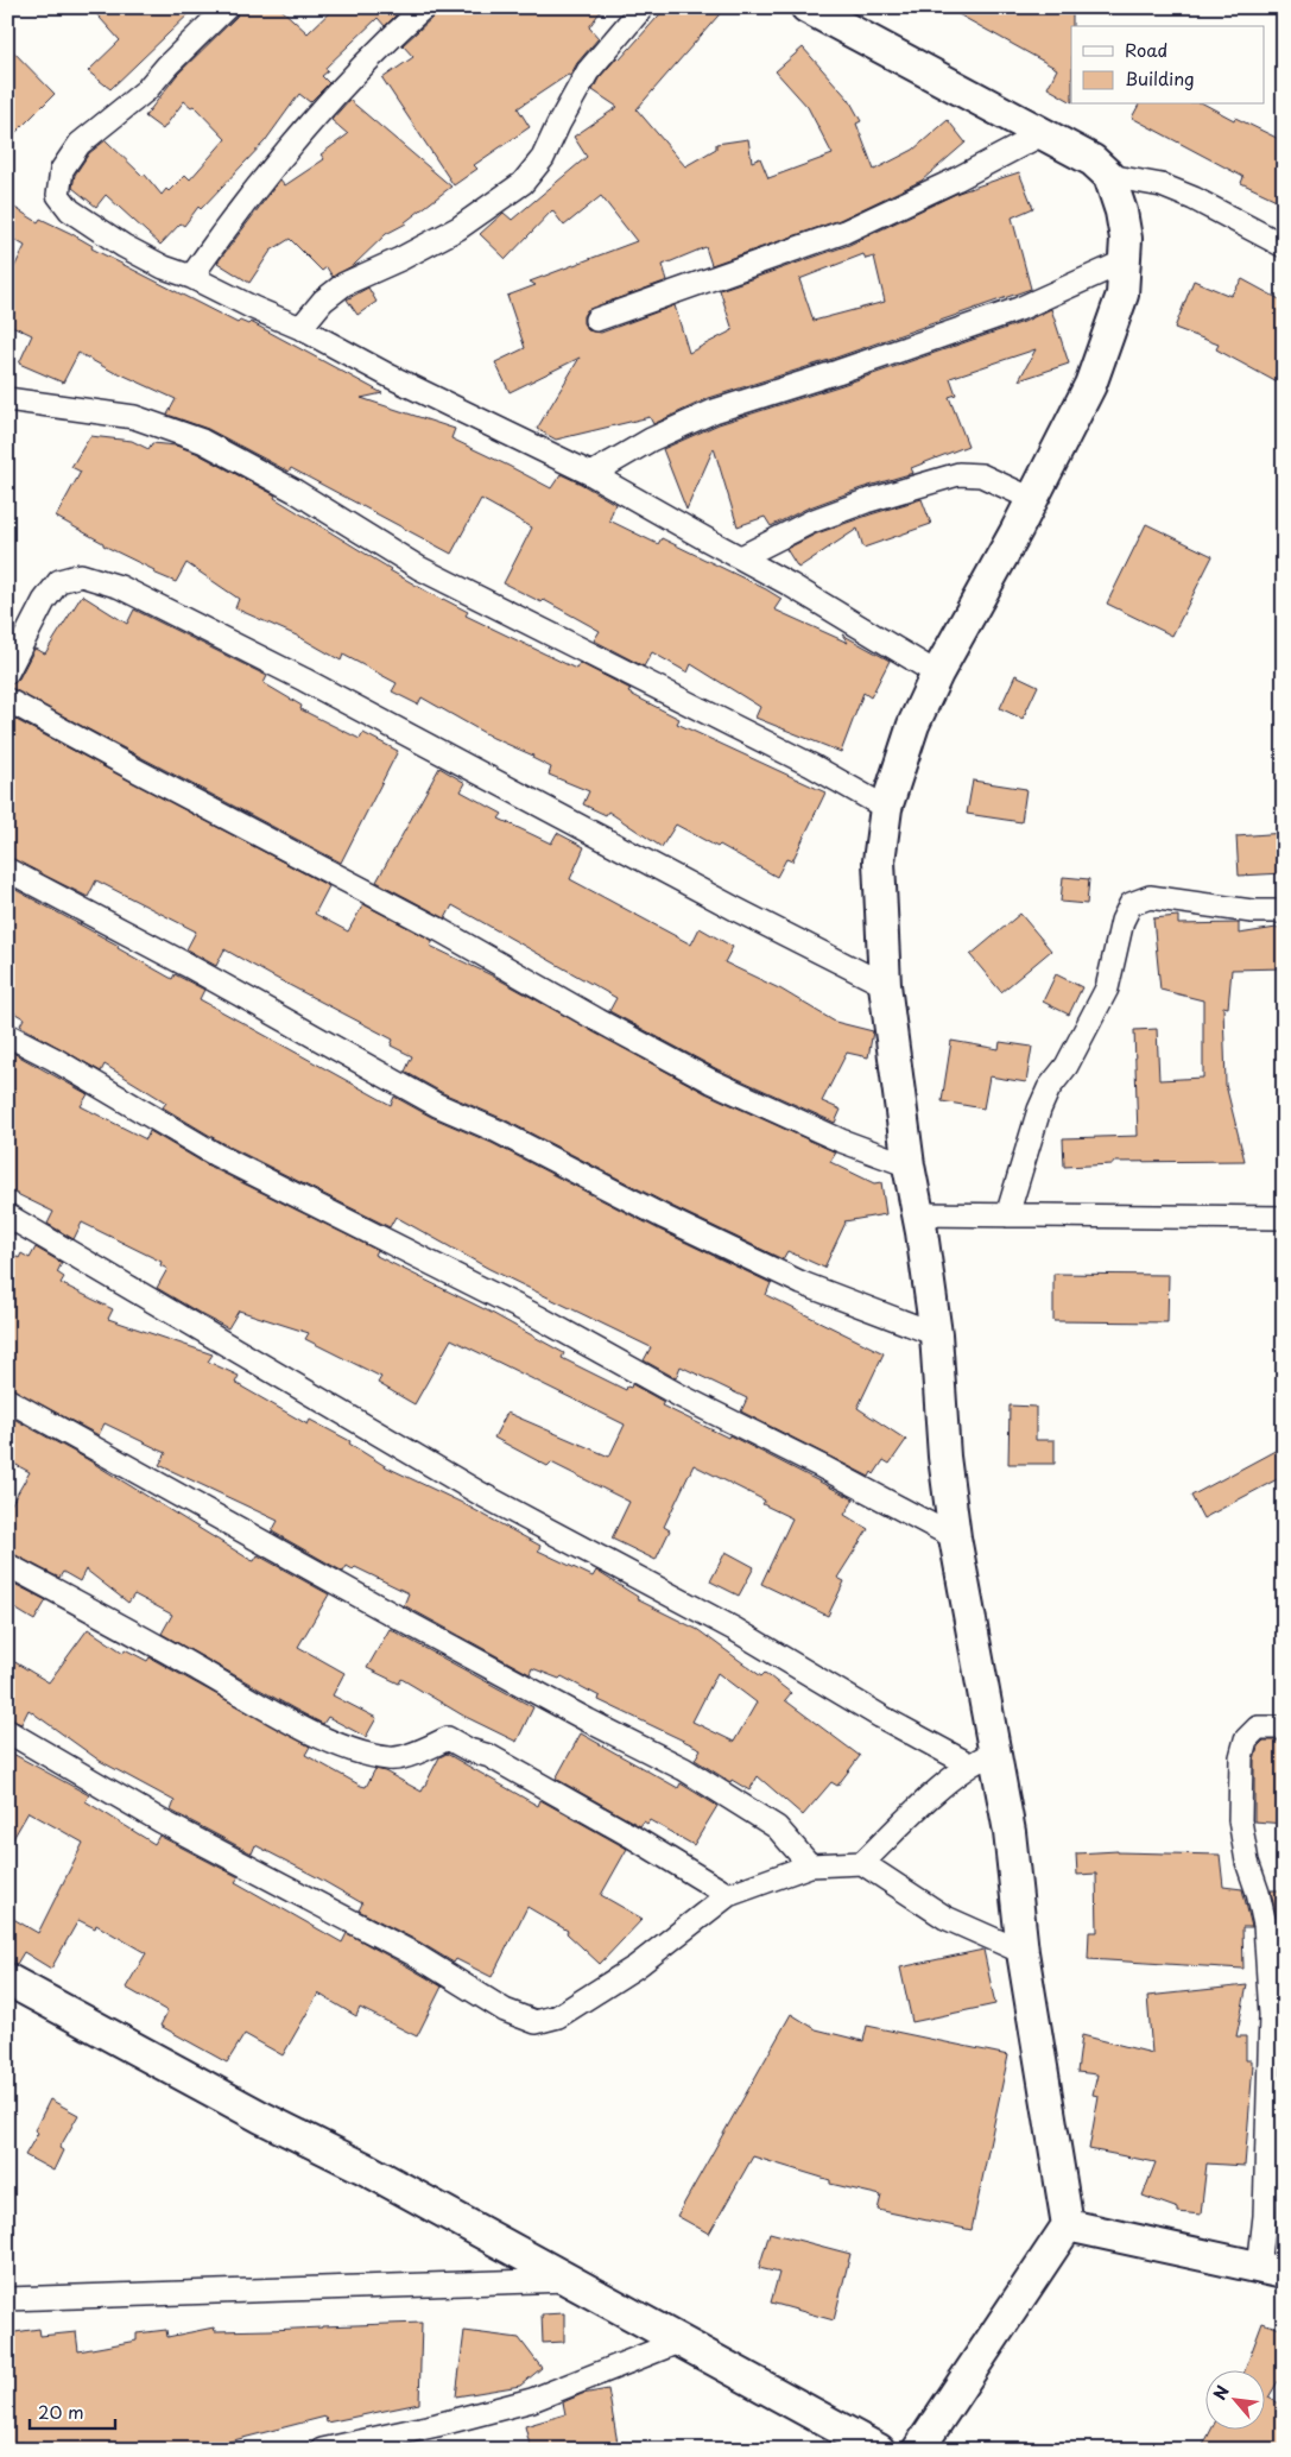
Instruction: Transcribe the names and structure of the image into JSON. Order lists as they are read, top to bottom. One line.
{"legend":["Road","Building"],"scale_bar":"20 m","north":"top left"}
